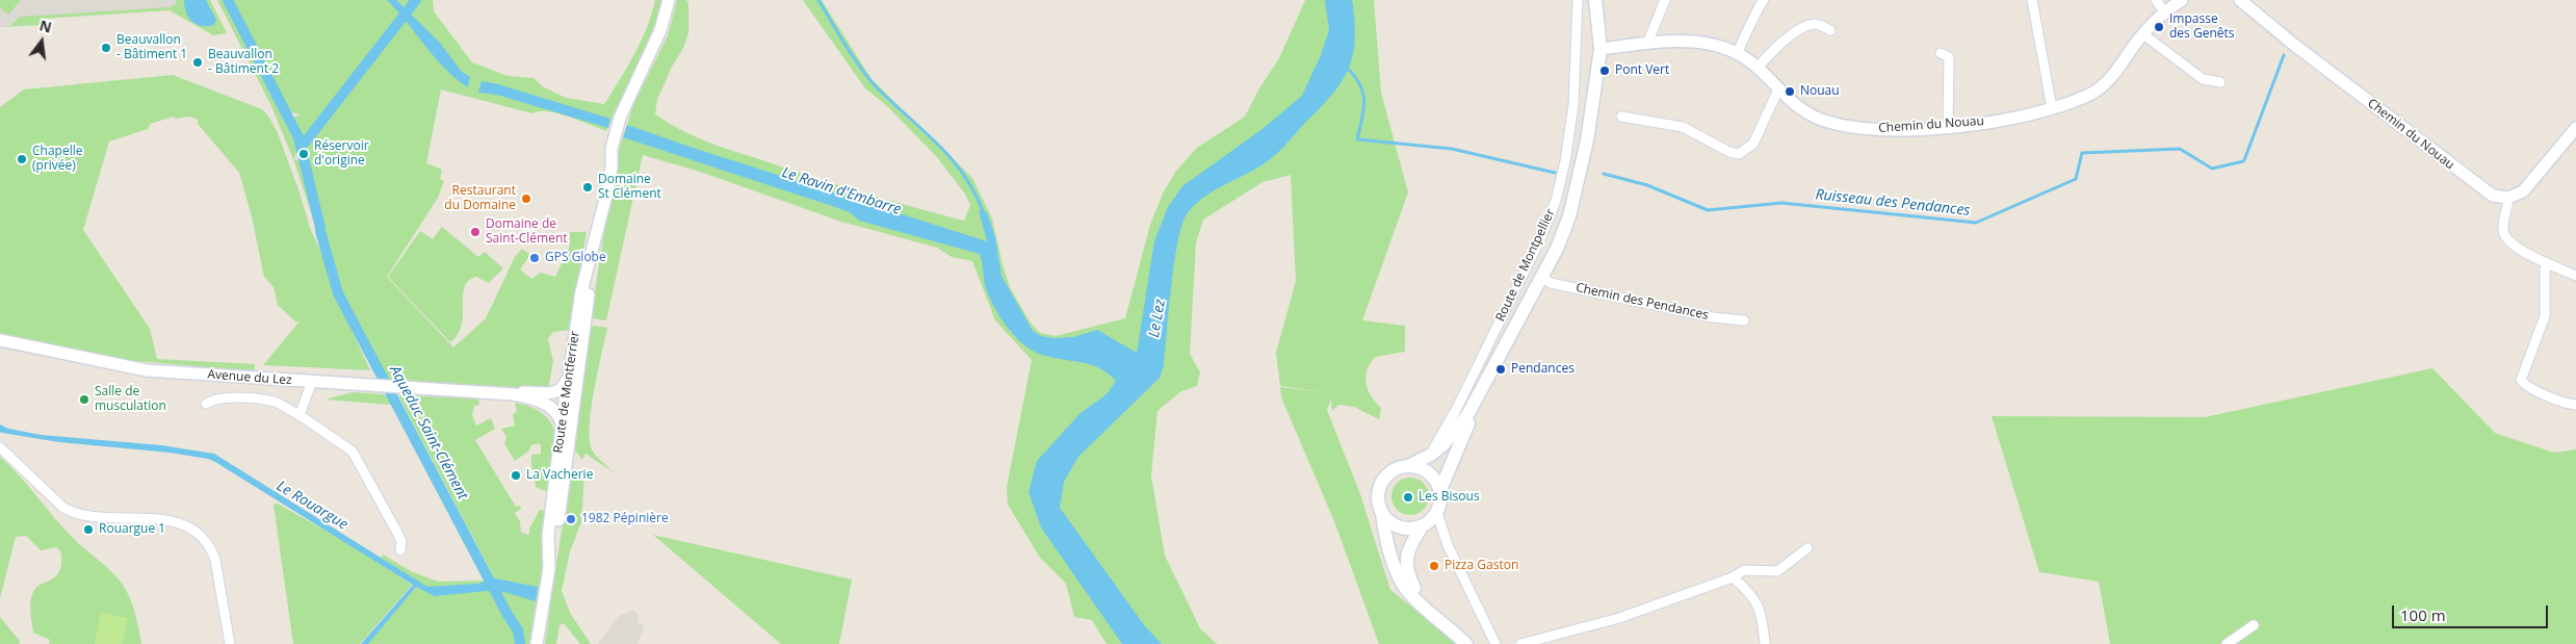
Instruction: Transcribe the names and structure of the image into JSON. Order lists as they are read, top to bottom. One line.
{"streets":{"main road":["Route de Montpellier"],"street":["Chemin du Nouau","Chemin des Pendances","Avenue du Lez","Route de Montferrier"]},"crossings":[["Chemin du Nouau","Route de Montpellier"],["Route de Montpellier","Chemin des Pendances"],["Avenue du Lez","Route de Montferrier"]],"water":["Le Ravin d'Embarre","Ruisseau des Pendances","Le Lez","Aqueduc Saint-Clément","Le Rouargue"],"places":["Impasse des Genêts","Beauvallon - Bâtiment 1","Beauvallon - Bâtiment 2","Pont Vert","Nouau","Réservoir d'origine","Chapelle (privée)","Domaine St Clément","Restaurant du Domaine","Domaine de Saint-Clément","GPS Globe","Pendances","Salle de musculation","La Vacherie","Les Bisous","1982 Pépinière","Rouargue 1","Pizza Gaston"],"scale_bar":"100 m","north":"top"}
